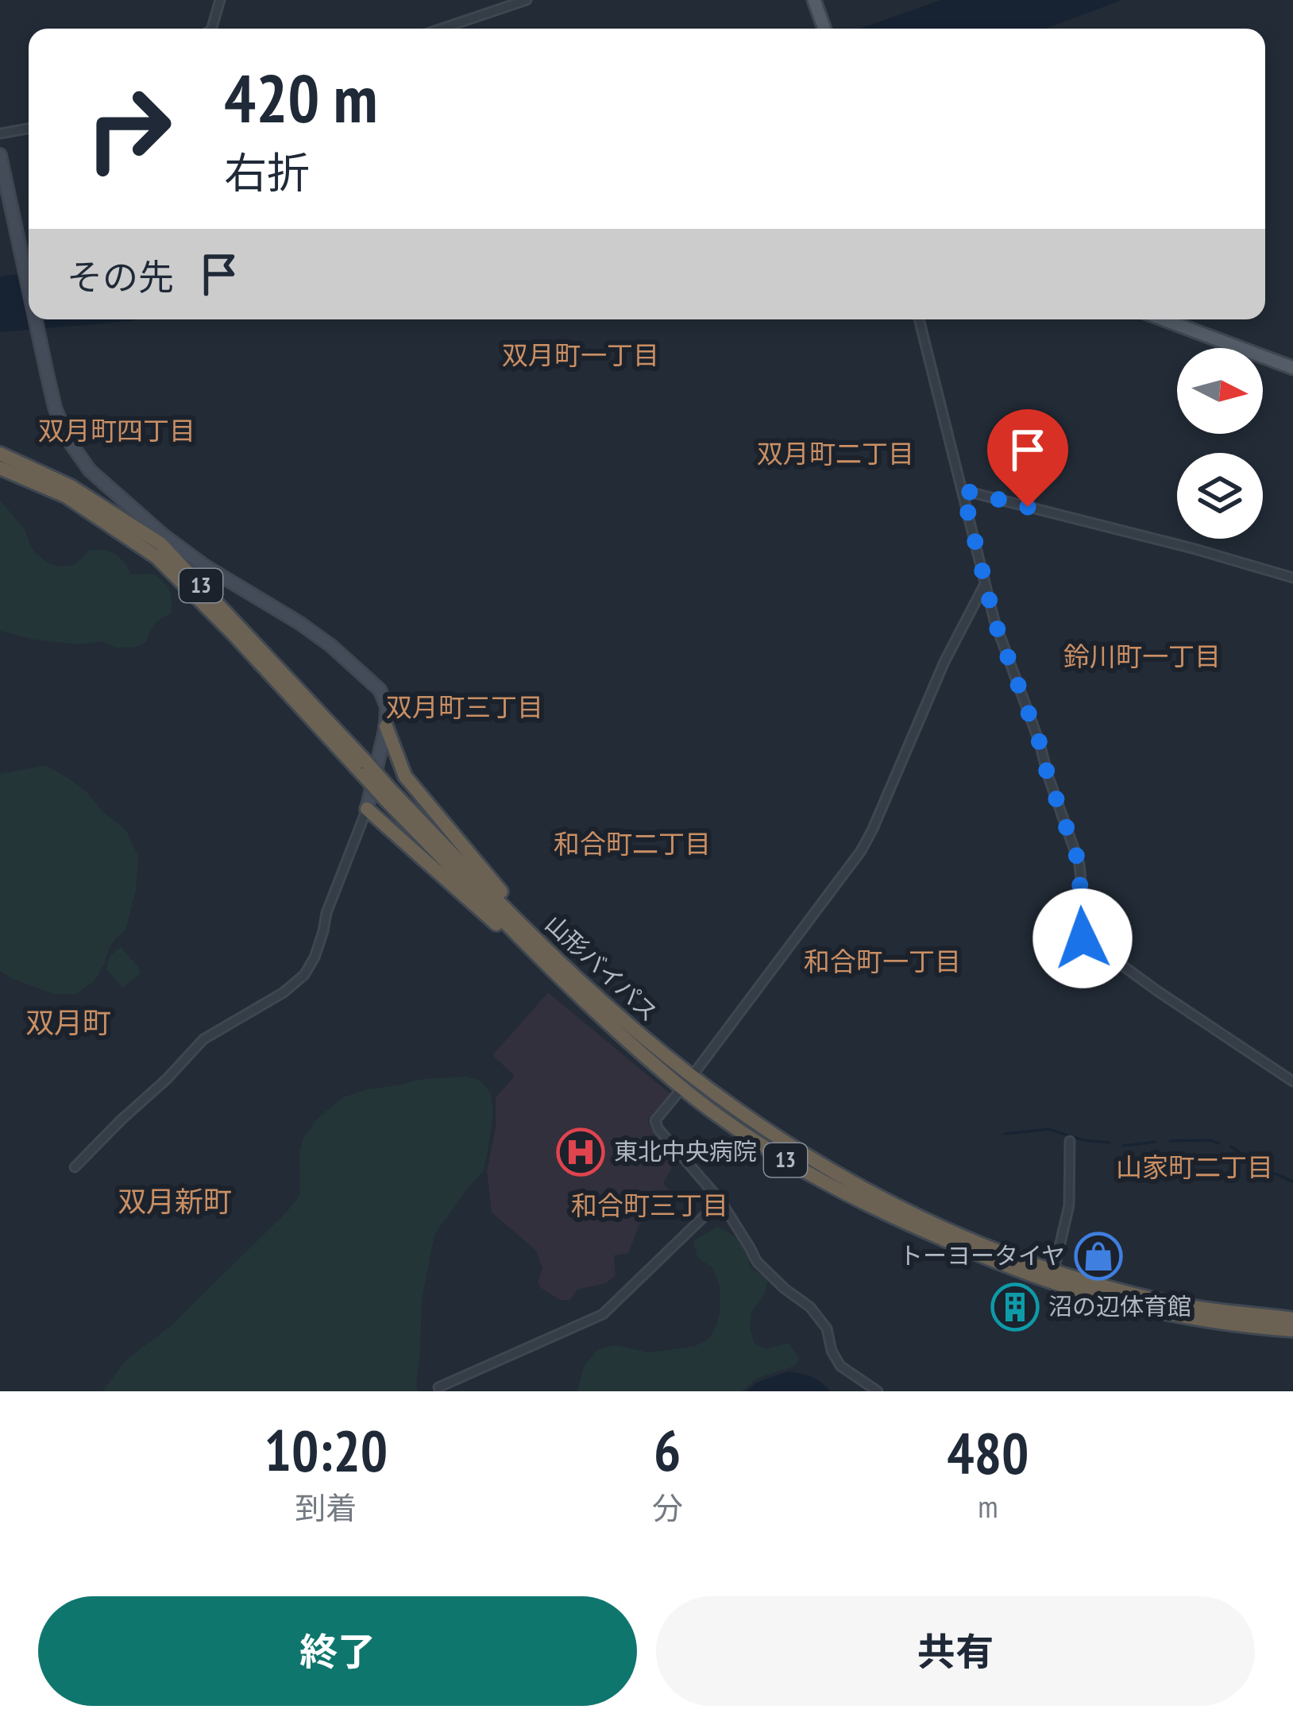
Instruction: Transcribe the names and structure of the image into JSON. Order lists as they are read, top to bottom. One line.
{"streets":{"highway":["13","山形バイパス"]},"districts":["双月町一丁目","双月町四丁目","双月町二丁目","鈴川町一丁目","双月町三丁目","和合町二丁目","和合町一丁目","双月町","山家町二丁目","双月新町","和合町三丁目"],"places":{"hospital":["東北中央病院"],"shop":["トーヨータイヤ"],"building":["沼の辺体育館"]},"north":"right","page":{"turn":["420 m","右折"],"then":"その先","eta":["10:20","到着","6","分","480","m"],"buttons":["終了","共有"]}}
